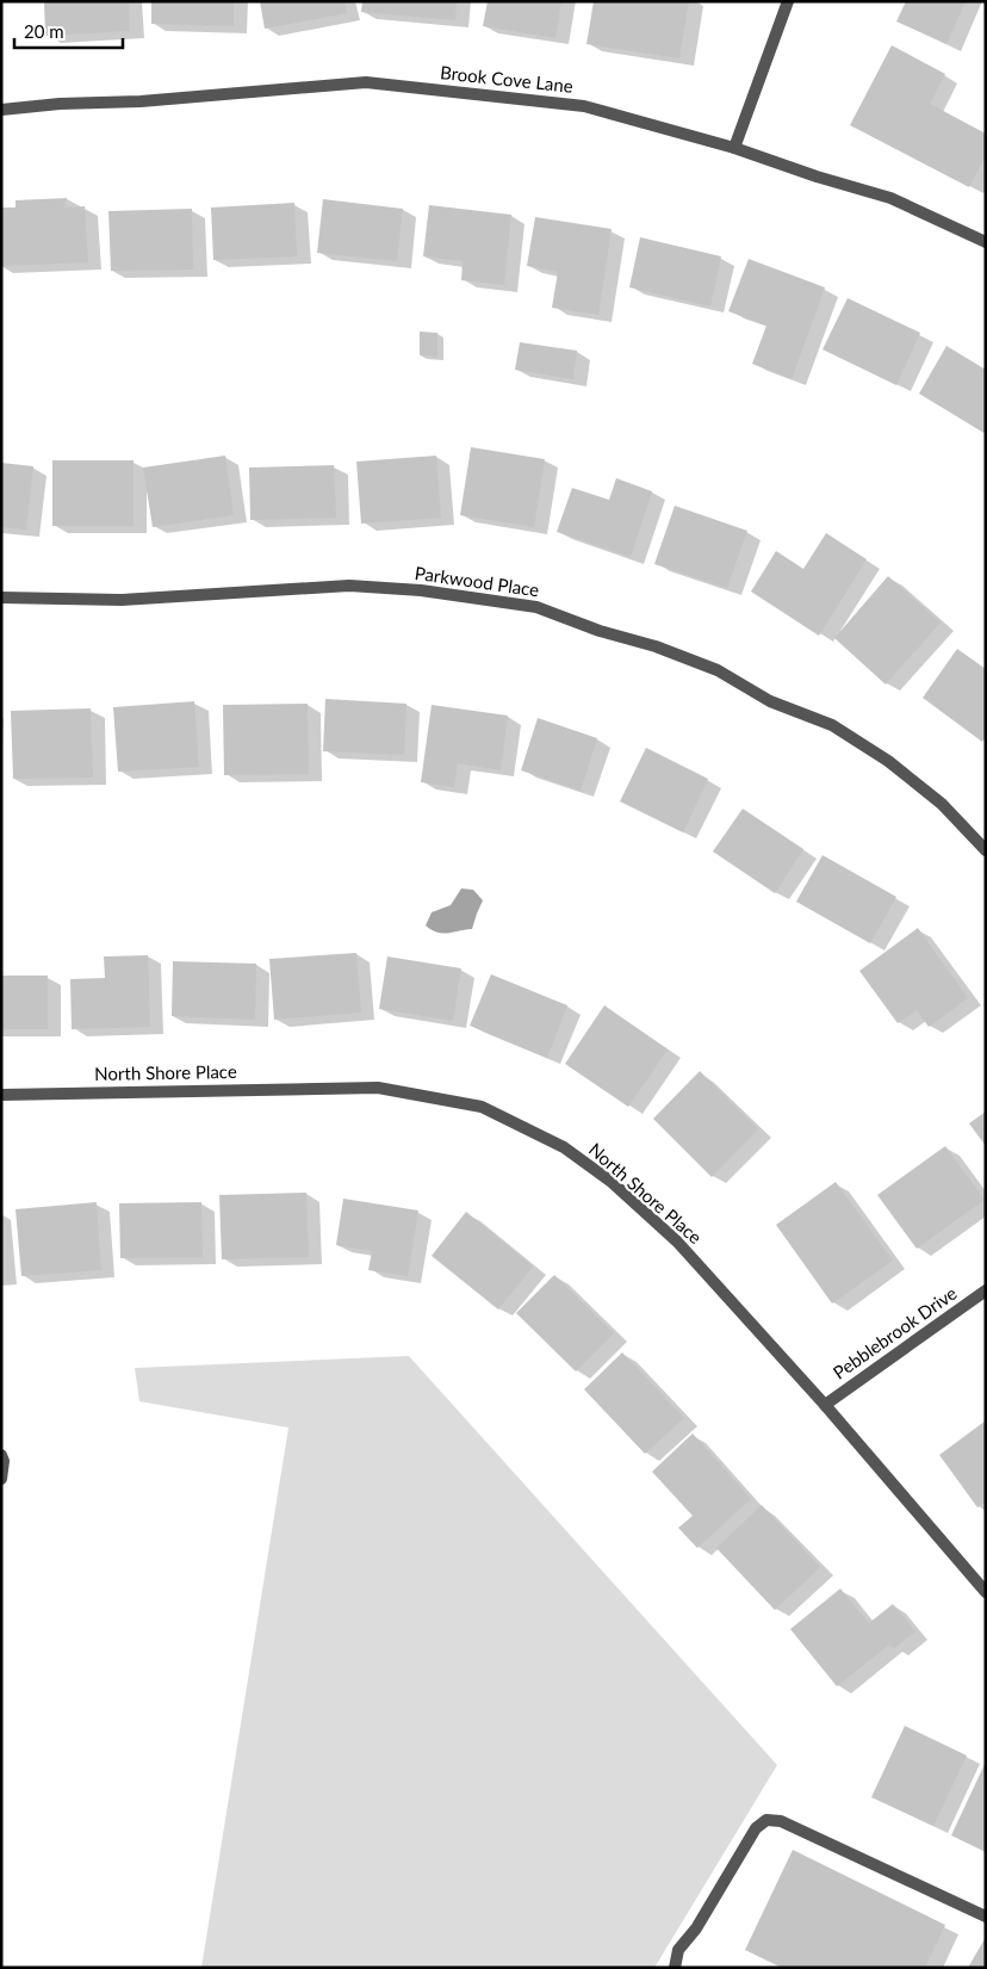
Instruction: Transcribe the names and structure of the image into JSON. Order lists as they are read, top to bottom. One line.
{"streets":{"street":["Brook Cove Lane","Parkwood Place","North Shore Place","Pebblebrook Drive"]},"crossings":[["North Shore Place","Pebblebrook Drive"]],"scale_bar":"20 m"}
